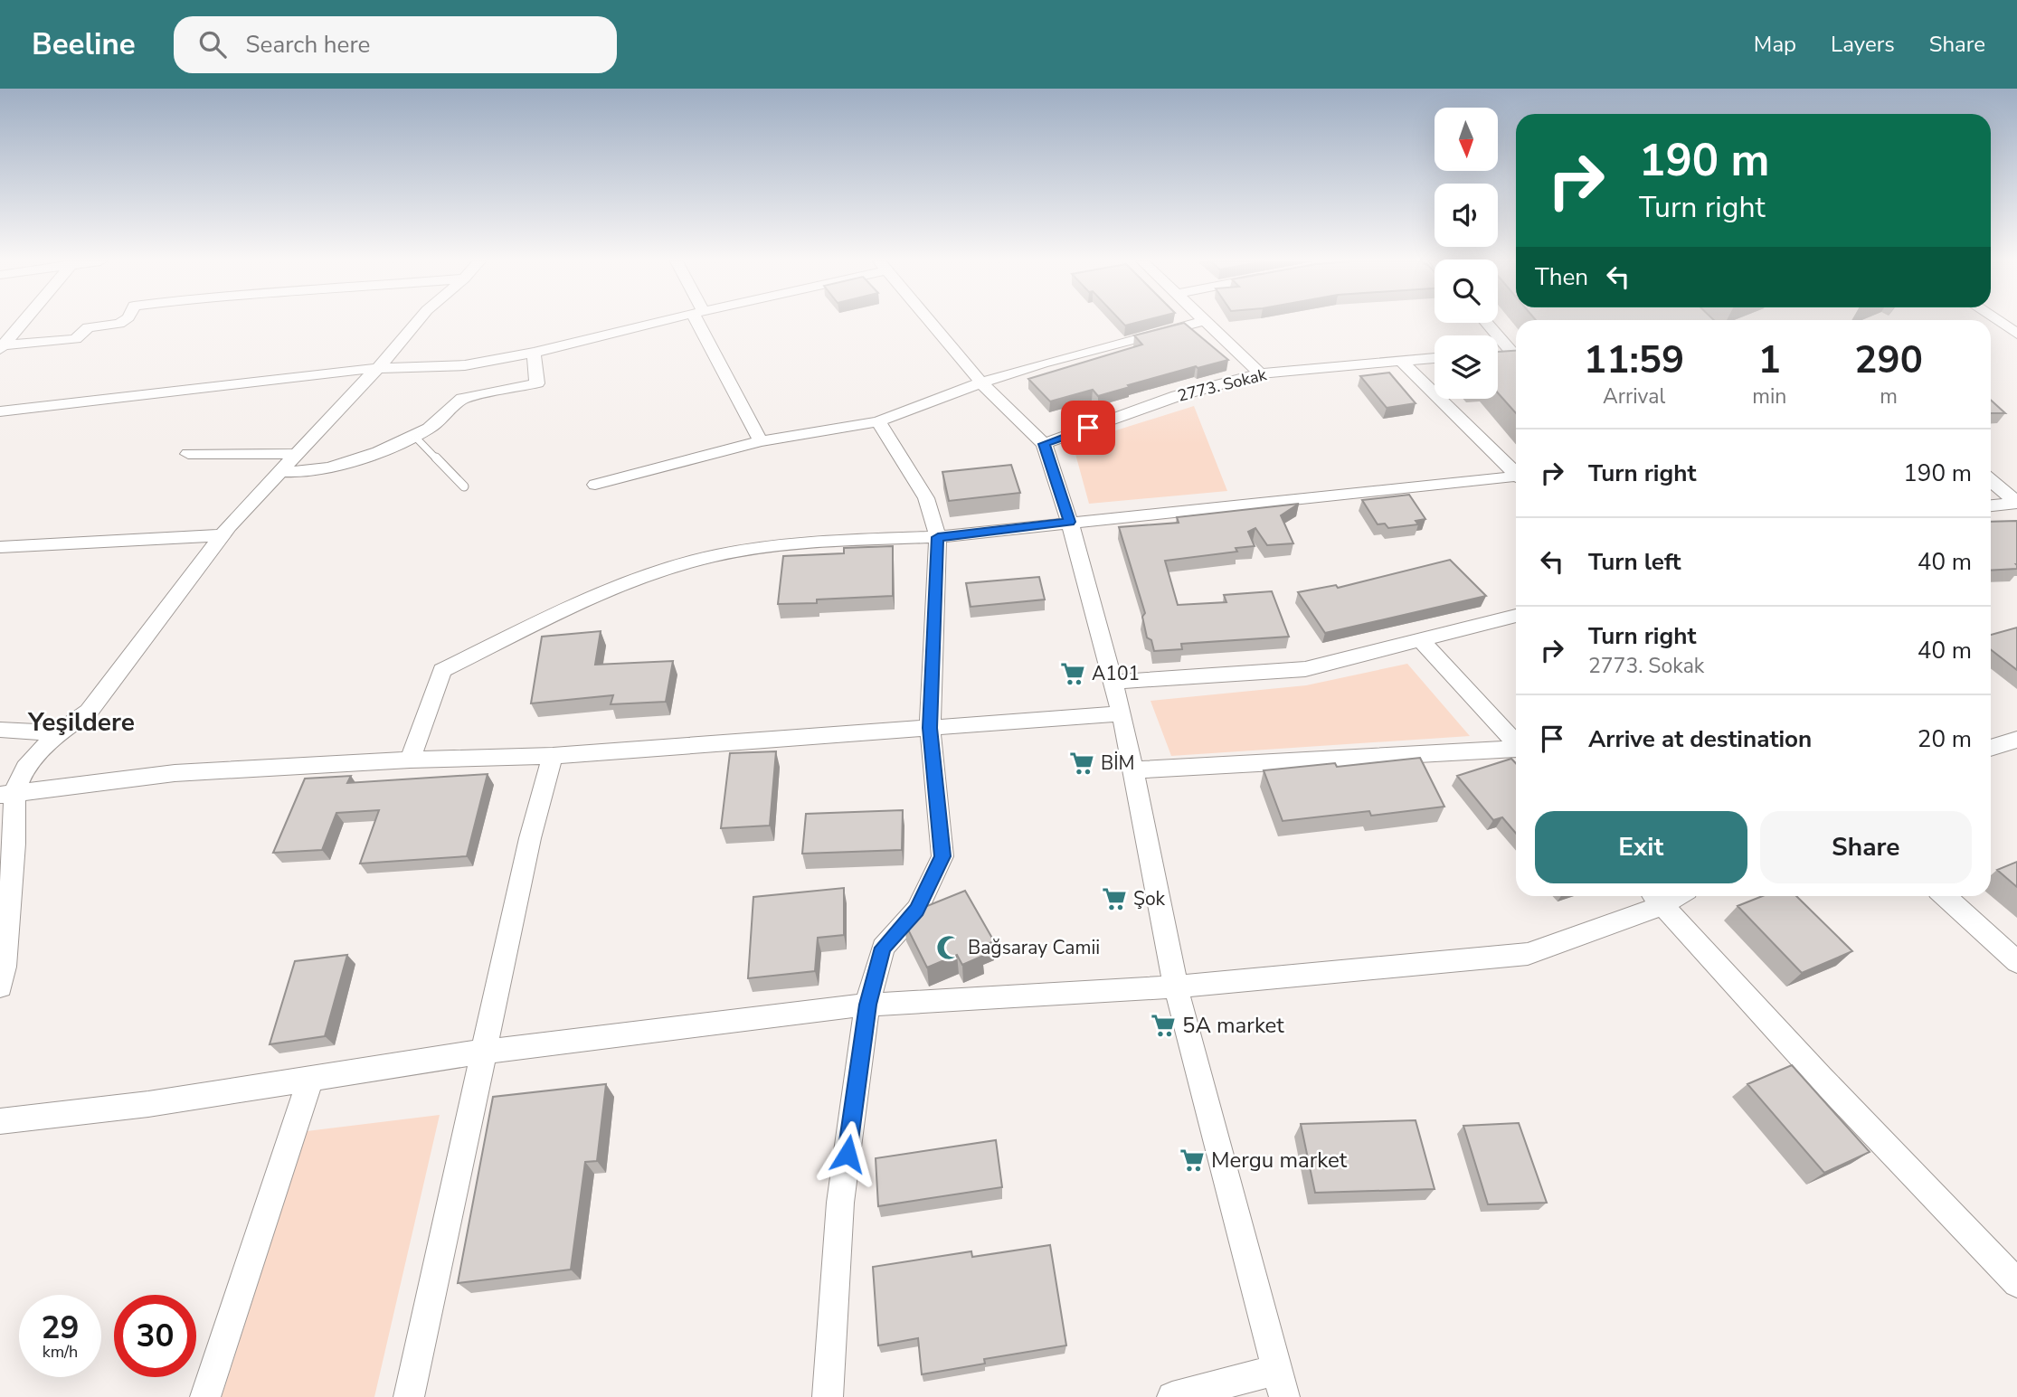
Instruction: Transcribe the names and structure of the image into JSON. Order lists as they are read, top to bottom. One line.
{"streets":{"street":["2773. Sokak"]},"districts":["Yeşildere"],"places":{"supermarket":["A101","BİM","Şok","5A market","Mergu market"],"mosque":["Bağsaray Camii"]},"north":"bottom","page":{"header":"Beeline","search":"Search here","nav":["Map","Layers","Share"],"turn":["190 m","Turn right"],"then":"Then","eta":["11:59","Arrival","1","min","290","m"],"list":[{"name":"Turn right","value":"190 m"},{"name":"Turn left","value":"40 m"},{"name":"Turn right","note":"2773. Sokak","value":"40 m"},{"name":"Arrive at destination","value":"20 m"}],"buttons":["Exit","Share"],"speed":"29 km/h","limit":"30"}}
